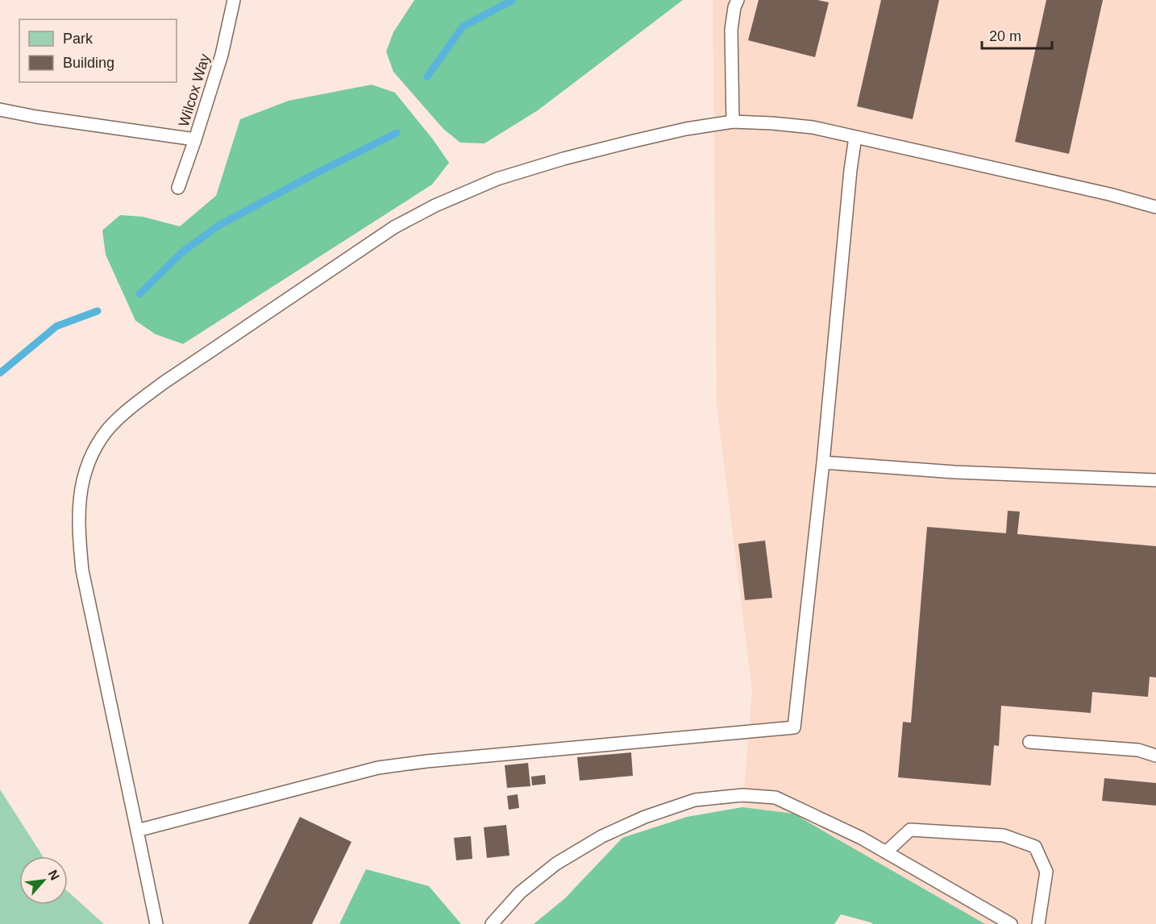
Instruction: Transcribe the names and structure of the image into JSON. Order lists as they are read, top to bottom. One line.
{"streets":{"lane":["Wilcox Way"]},"legend":["Park","Building"],"scale_bar":"20 m","north":"top right"}
